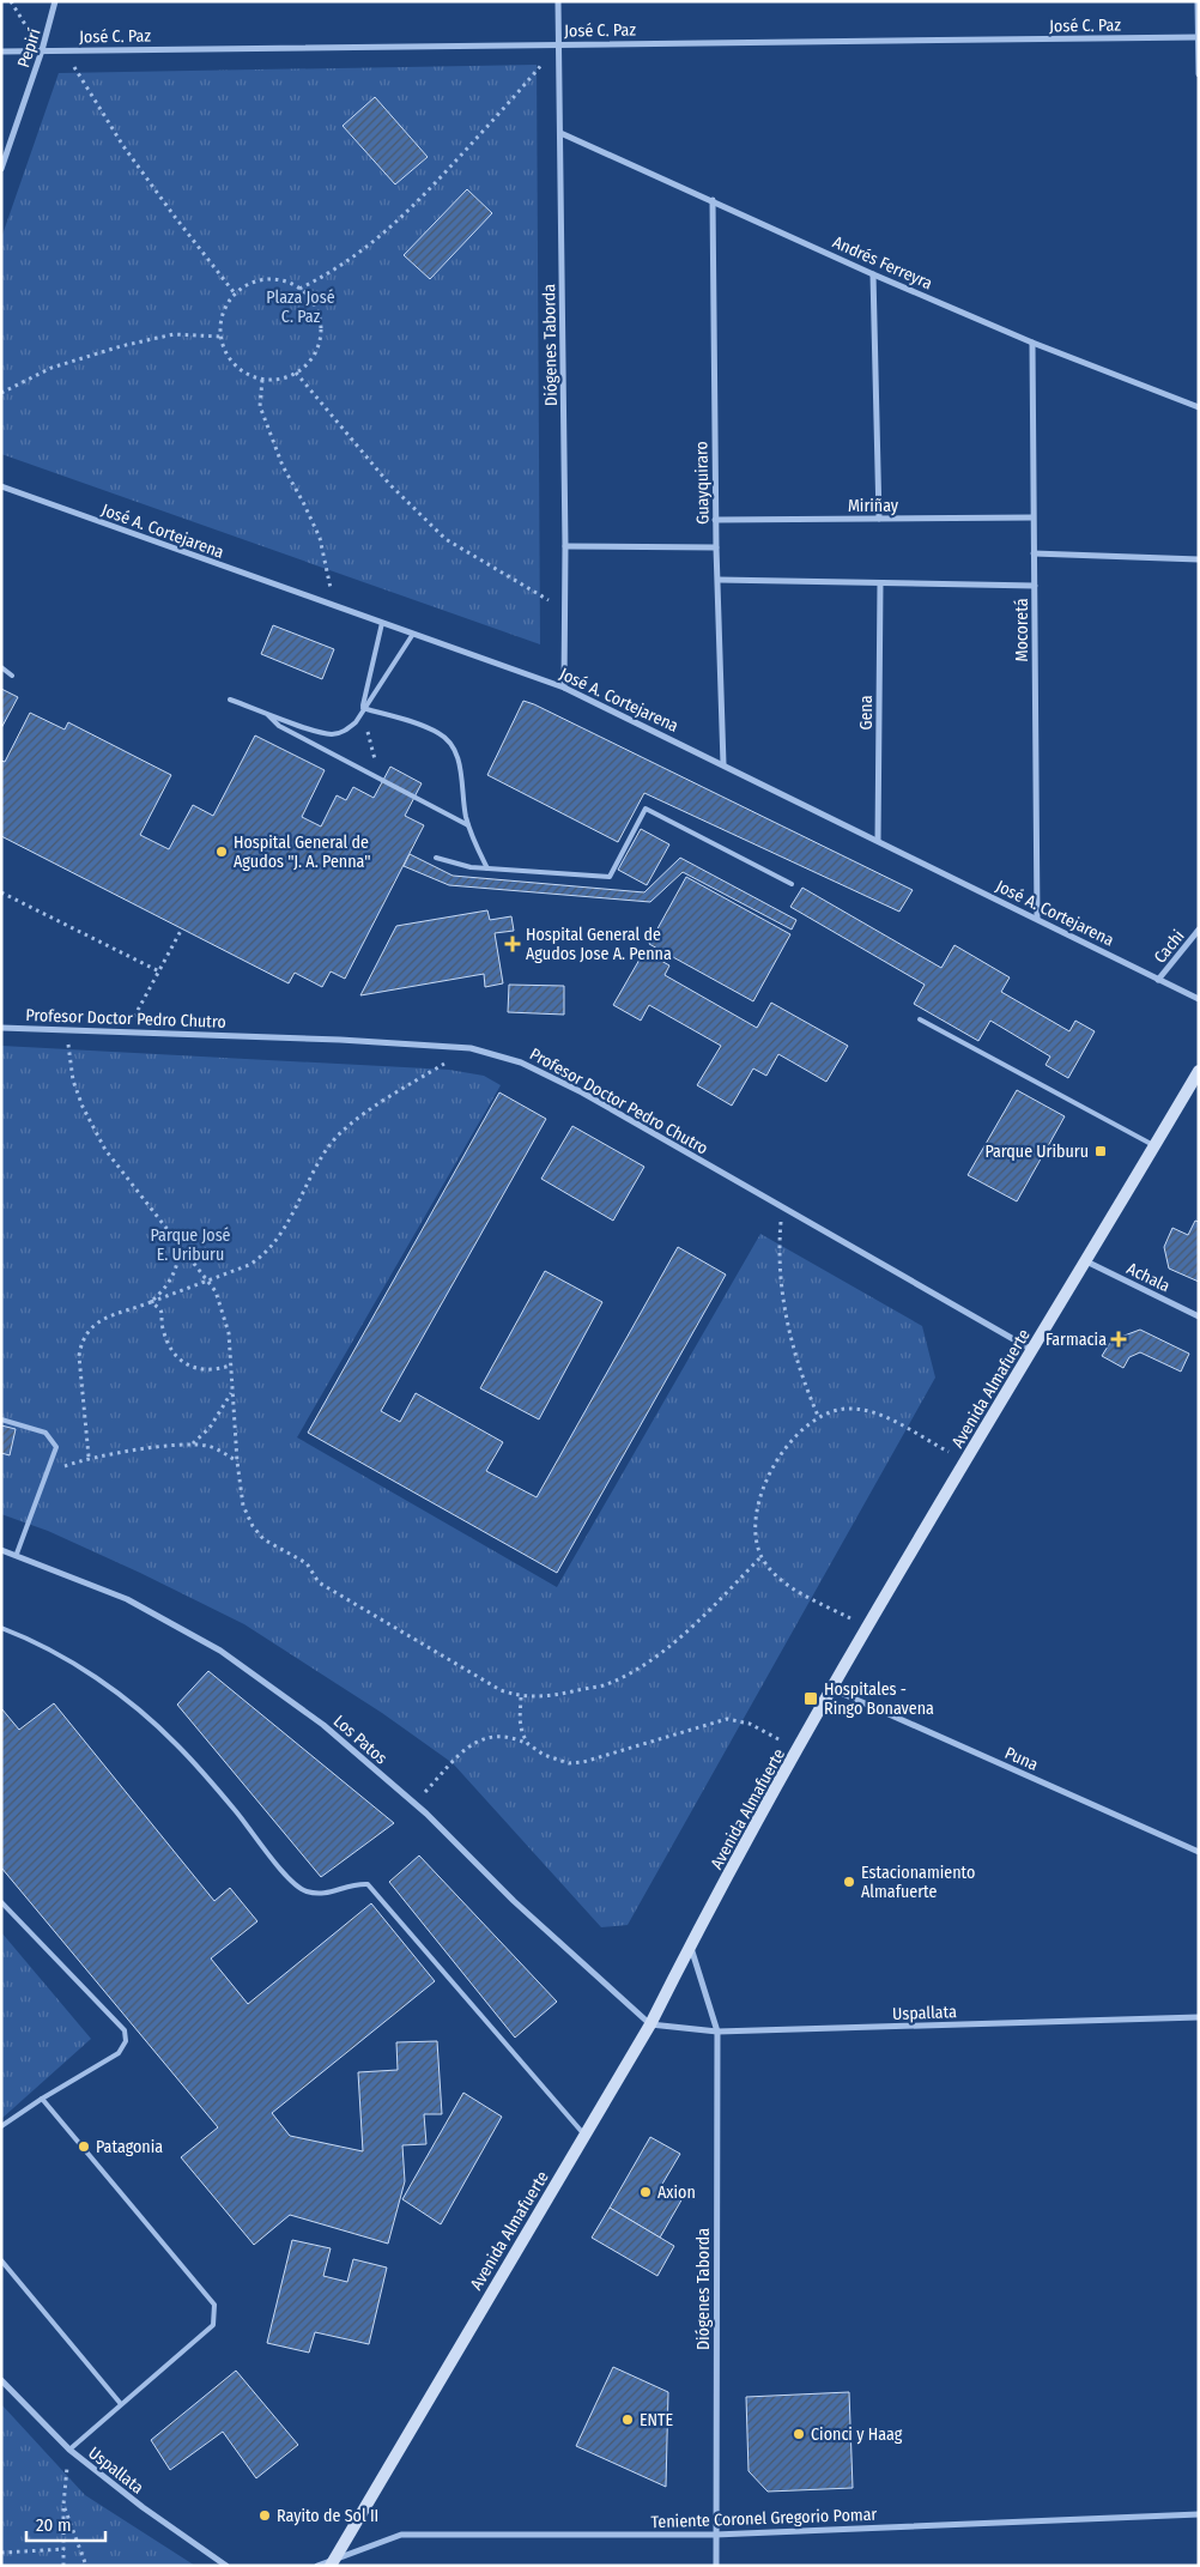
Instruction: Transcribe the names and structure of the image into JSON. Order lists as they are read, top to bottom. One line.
{"streets":{"main road":["Avenida Almafuerte"],"street":["José C. Paz","Pepirí","Andrés Ferreyra","Diógenes Taborda","Guayquiraro","Miriñay","José A. Cortejarena","Mocoretá","Gena","Cachi","Profesor Doctor Pedro Chutro","Achala","Los Patos","Puna","Uspallata","Teniente Coronel Gregorio Pomar"]},"crossings":[["José C. Paz","Pepirí"],["José C. Paz","Diógenes Taborda"],["Andrés Ferreyra","Diógenes Taborda"],["Andrés Ferreyra","Guayquiraro"],["Andrés Ferreyra","Mocoretá"],["Diógenes Taborda","José A. Cortejarena"],["Diógenes Taborda","Avenida Almafuerte"],["Diógenes Taborda","Uspallata"],["Diógenes Taborda","Teniente Coronel Gregorio Pomar"],["Guayquiraro","Miriñay"],["Guayquiraro","José A. Cortejarena"],["Miriñay","Mocoretá"],["José A. Cortejarena","Mocoretá"],["José A. Cortejarena","Gena"],["José A. Cortejarena","Cachi"],["Profesor Doctor Pedro Chutro","Avenida Almafuerte"],["Achala","Avenida Almafuerte"],["Avenida Almafuerte","Los Patos"],["Avenida Almafuerte","Puna"],["Avenida Almafuerte","Uspallata"],["Avenida Almafuerte","Teniente Coronel Gregorio Pomar"],["Los Patos","Uspallata"]],"parks":["Plaza José C. Paz","Parque José E. Uriburu"],"places":{"other":["Hospital General de Agudos \"J. A. Penna\"","Estacionamiento Almafuerte","Patagonia","Axion","ENTE","Cionci y Haag","Rayito de Sol II"],"health":["Hospital General de Agudos Jose A. Penna","Farmacia"],"transit":["Parque Uriburu","Hospitales - Ringo Bonavena"]},"scale_bar":"20 m"}
